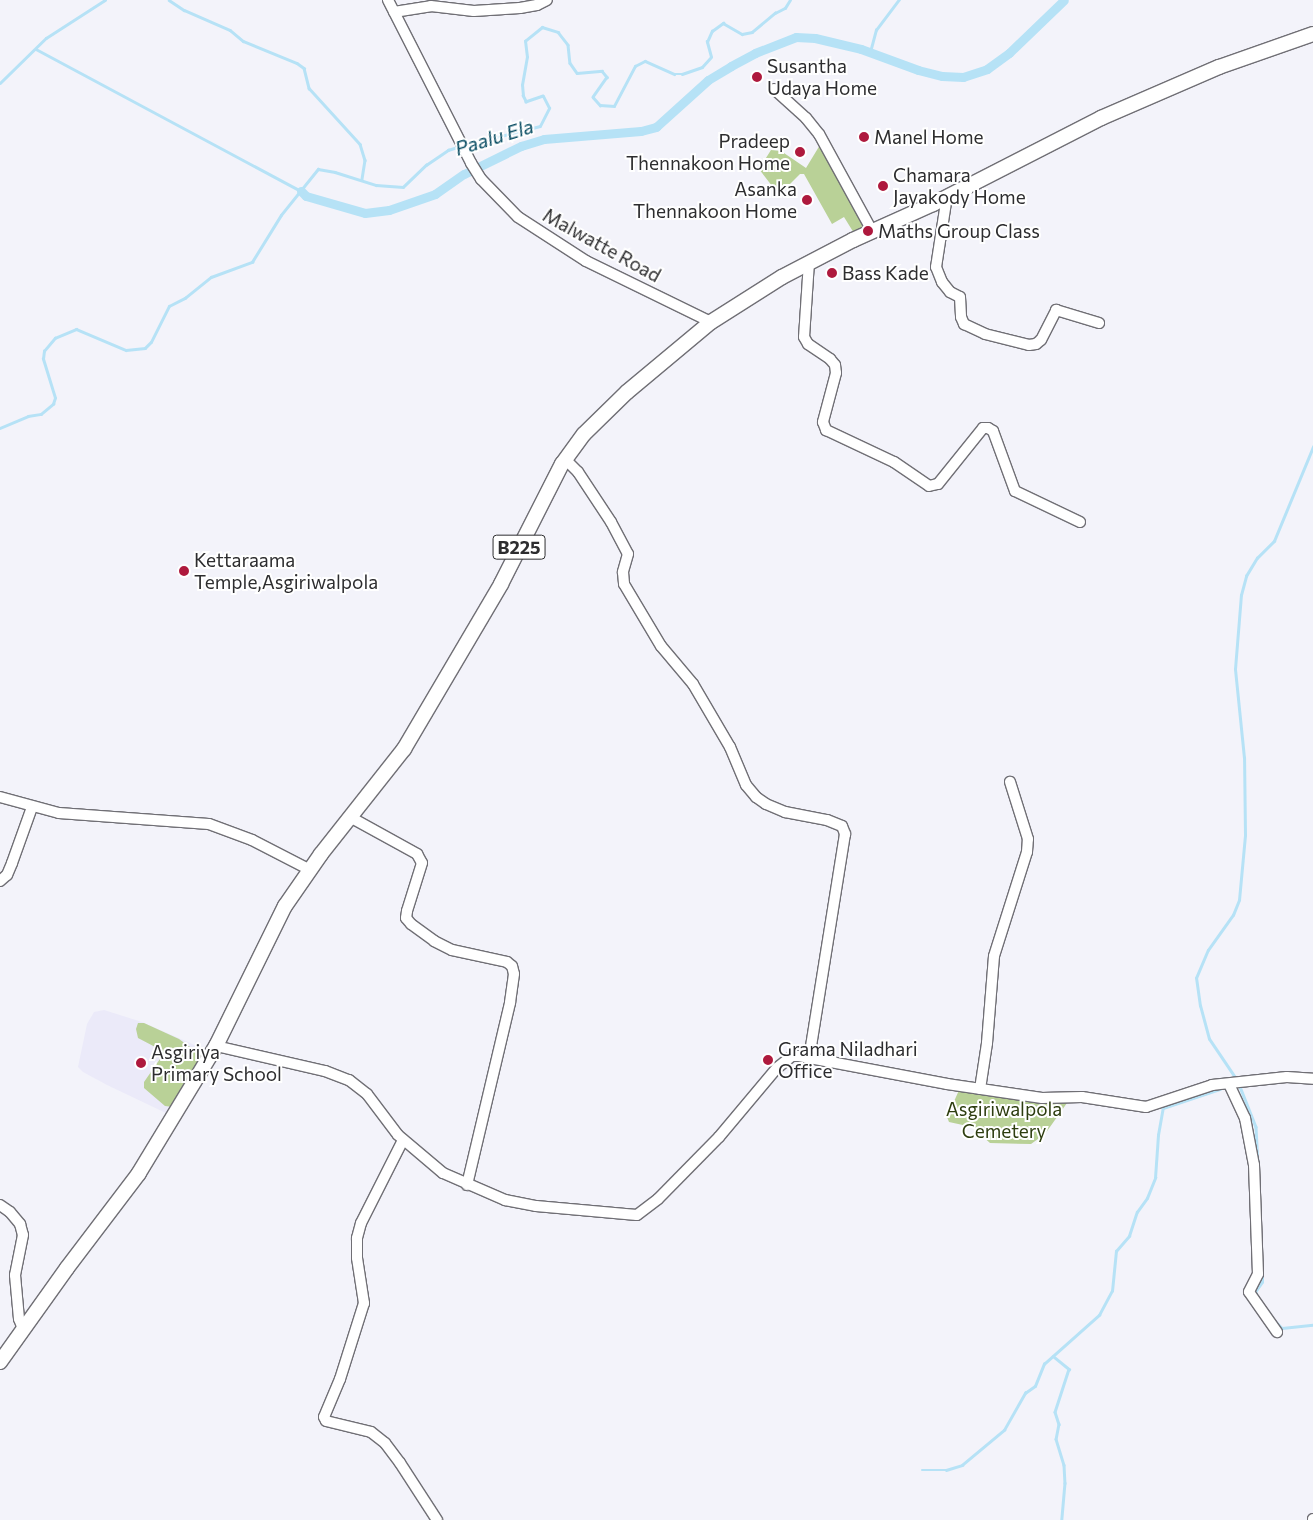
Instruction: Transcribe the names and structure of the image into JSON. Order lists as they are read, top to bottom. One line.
{"streets":{"main road":["B225"],"street":["Malwatte Road"]},"crossings":[["Malwatte Road","B225"]],"water":["Paalu Ela"],"parks":["Asgiriwalpola Cemetery"],"places":["Susantha Udaya Home","Manel Home","Pradeep Thennakoon Home","Chamara Jayakody Home","Asanka Thennakoon Home","Maths Group Class","Bass Kade","Kettaraama Temple,Asgiriwalpola","Grama Niladhari Office","Asgiriya Primary School"]}
